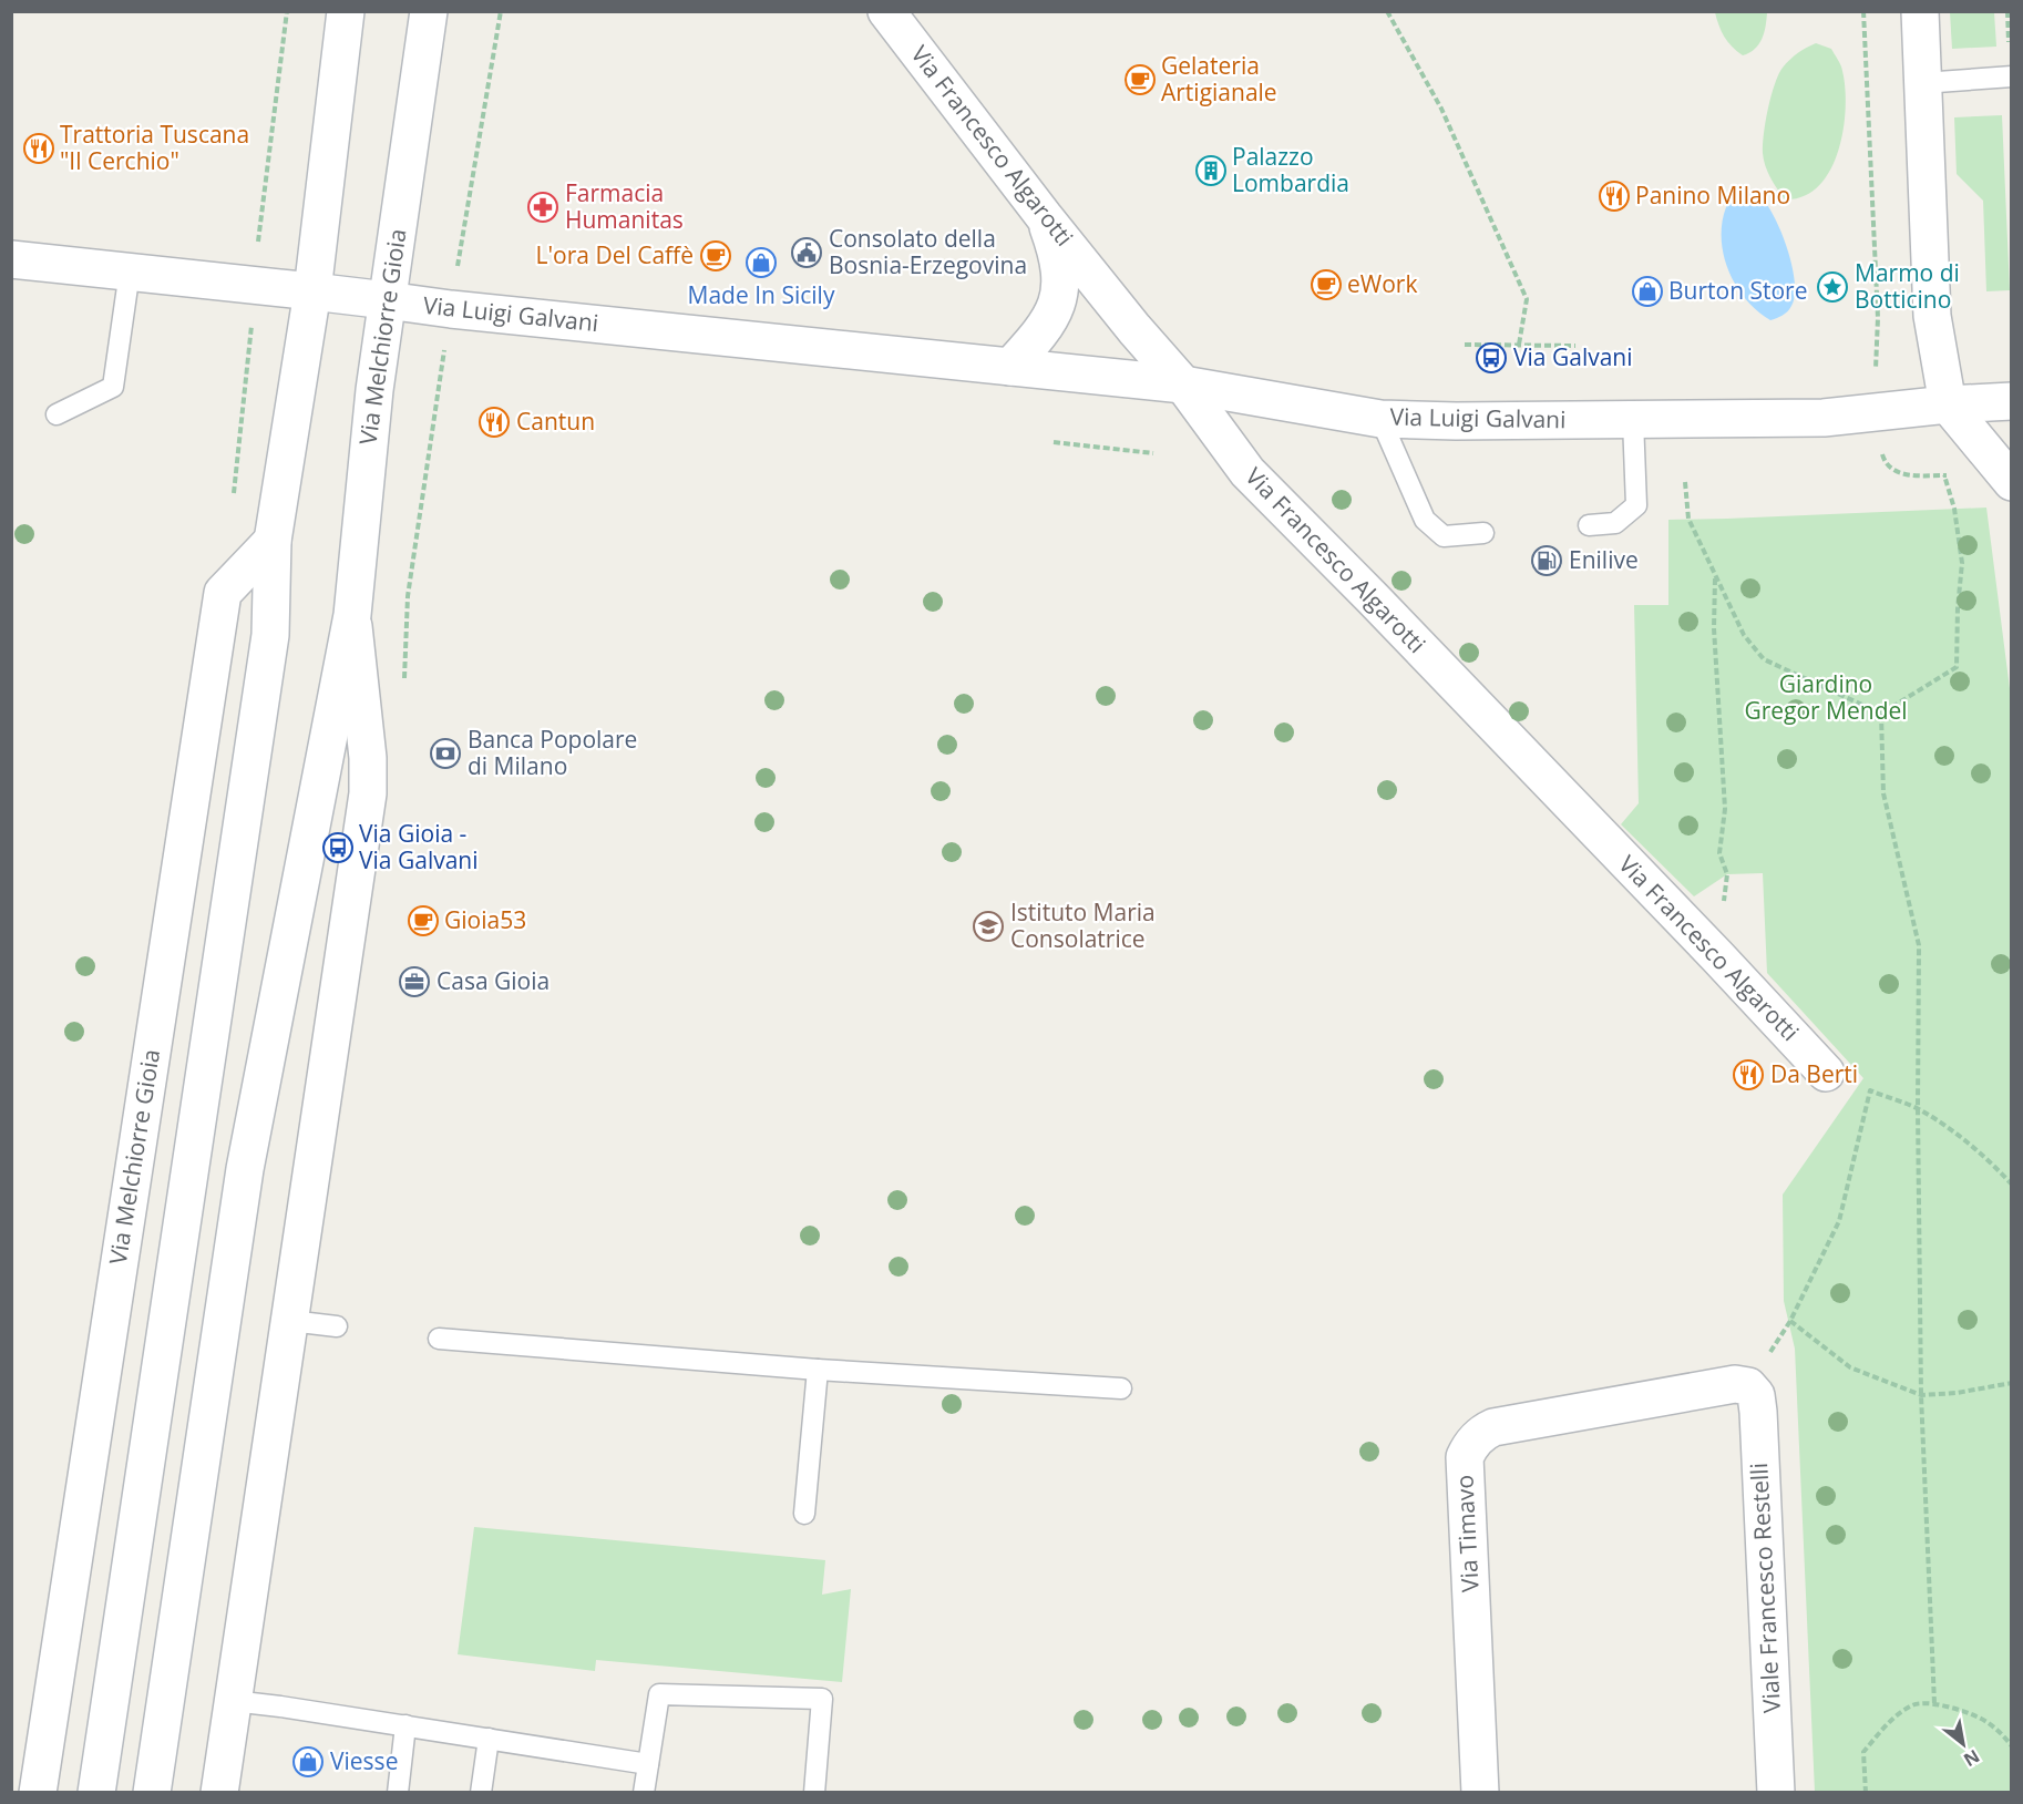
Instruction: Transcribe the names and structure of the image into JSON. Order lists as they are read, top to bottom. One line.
{"streets":{"street":["Via Francesco Algarotti","Via Luigi Galvani","Via Melchiorre Gioia","Via Timavo","Viale Francesco Restelli"]},"crossings":[["Via Francesco Algarotti","Via Luigi Galvani"],["Via Luigi Galvani","Via Melchiorre Gioia"],["Via Timavo","Viale Francesco Restelli"]],"parks":["Giardino Gregor Mendel"],"places":{"cafe":["Gelateria Artigianale","L'ora Del Caffè","eWork","Gioia53"],"restaurant":["Trattoria Tuscana \"Il Cerchio\"","Panino Milano","Cantun","Da Berti"],"building":["Palazzo Lombardia"],"pharmacy":["Farmacia Humanitas"],"public building":["Consolato della Bosnia-Erzegovina"],"shop":["Made In Sicily","Burton Store","Viesse"],"place":["Marmo di Botticino"],"bus stop":["Via Galvani","Via Gioia - Via Galvani"],"fuel station":["Enilive"],"bank":["Banca Popolare di Milano"],"school or university":["Istituto Maria Consolatrice"],"office":["Casa Gioia"]},"north":"bottom right"}
